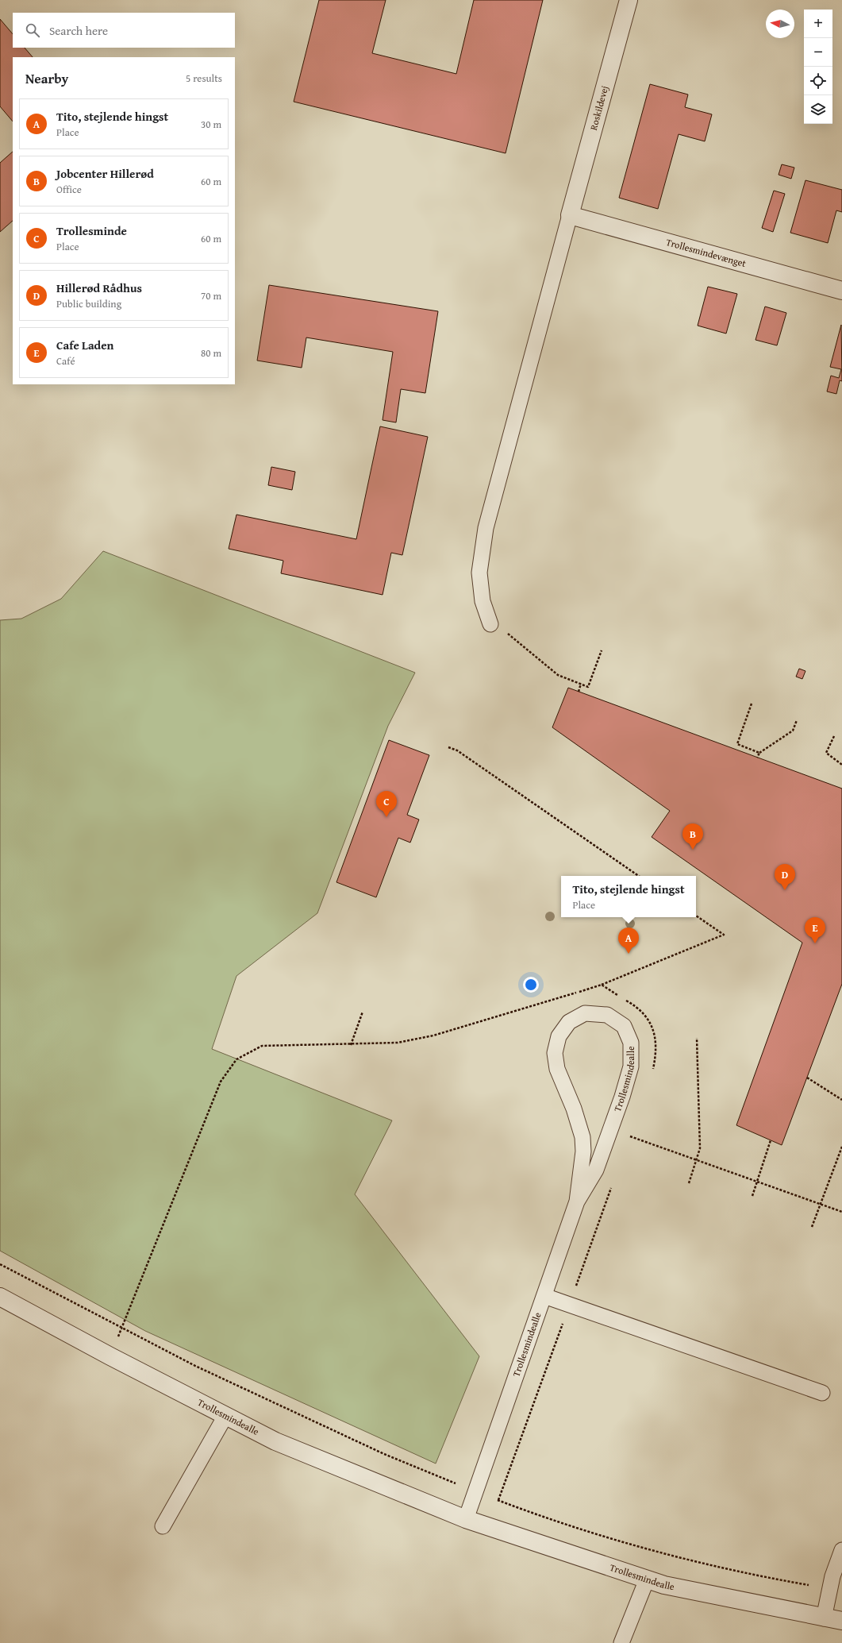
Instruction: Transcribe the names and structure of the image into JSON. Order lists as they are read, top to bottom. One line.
{"streets":{"street":["Roskildevej","Trollesmindevænget","Trollesmindealle"]},"crossings":[["Roskildevej","Trollesmindevænget"]],"north":"left","page":{"map_buttons":["+","−"],"search":"Search here","heading":["Nearby","5 results"],"list":[{"mark":"A","name":"Tito, stejlende hingst","note":"Place","value":"30 m"},{"mark":"B","name":"Jobcenter Hillerød","note":"Office","value":"60 m"},{"mark":"C","name":"Trollesminde","note":"Place","value":"60 m"},{"mark":"D","name":"Hillerød Rådhus","note":"Public building","value":"70 m"},{"mark":"E","name":"Cafe Laden","note":"Café","value":"80 m"}],"pins":["C","B","D","E","A"],"popup":["Tito, stejlende hingst","Place"]}}
